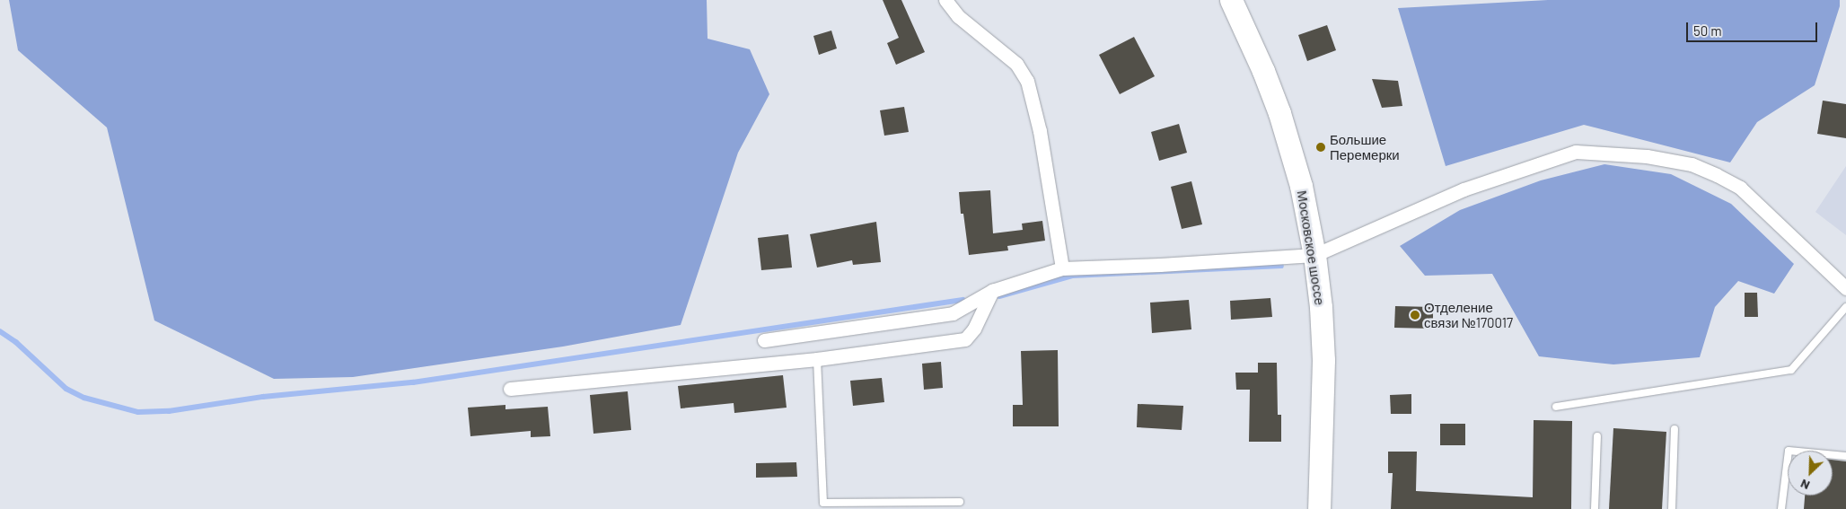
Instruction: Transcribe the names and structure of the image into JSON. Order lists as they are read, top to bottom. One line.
{"streets":{"main road":["Московское шоссе"]},"places":["Большие Перемерки","Отделение связи №170017"],"scale_bar":"50 m","north":"bottom left"}
